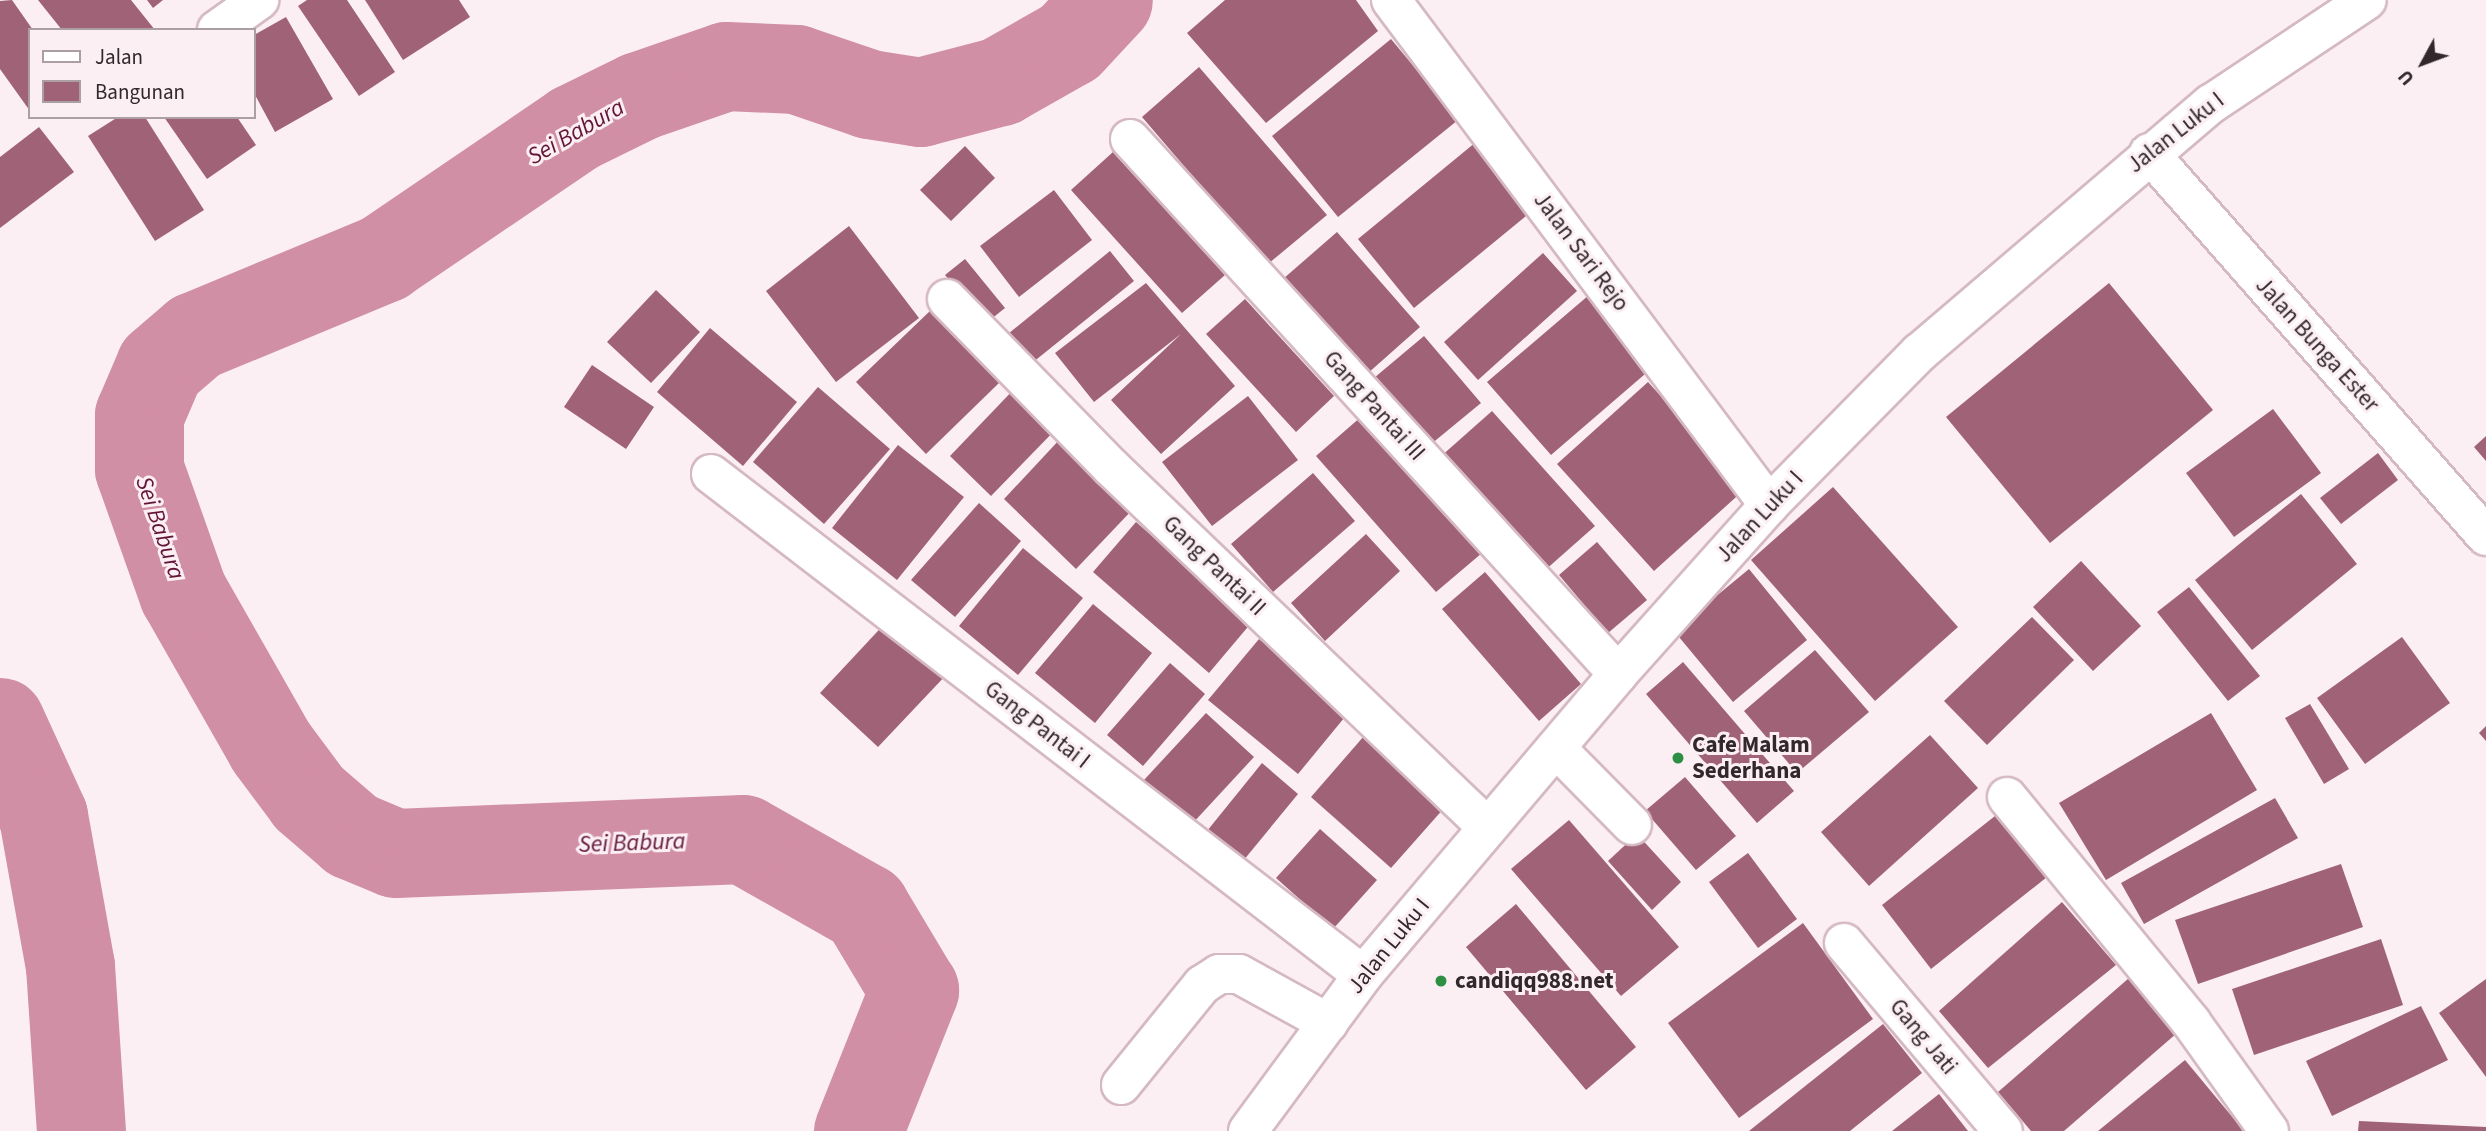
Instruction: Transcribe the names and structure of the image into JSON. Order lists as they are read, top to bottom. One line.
{"streets":{"street":["Jalan Luku I","Jalan Sari Rejo","Jalan Bunga Ester","Gang Pantai III","Gang Pantai II","Gang Pantai I","Gang Jati"]},"crossings":[["Jalan Luku I","Jalan Sari Rejo"],["Jalan Luku I","Jalan Bunga Ester"],["Jalan Luku I","Gang Pantai III"],["Jalan Luku I","Gang Pantai II"],["Jalan Luku I","Gang Pantai I"]],"water":["Sei Babura"],"places":["Cafe Malam Sederhana","candiqq988.net"],"legend":["Jalan","Bangunan"],"north":"bottom left"}
